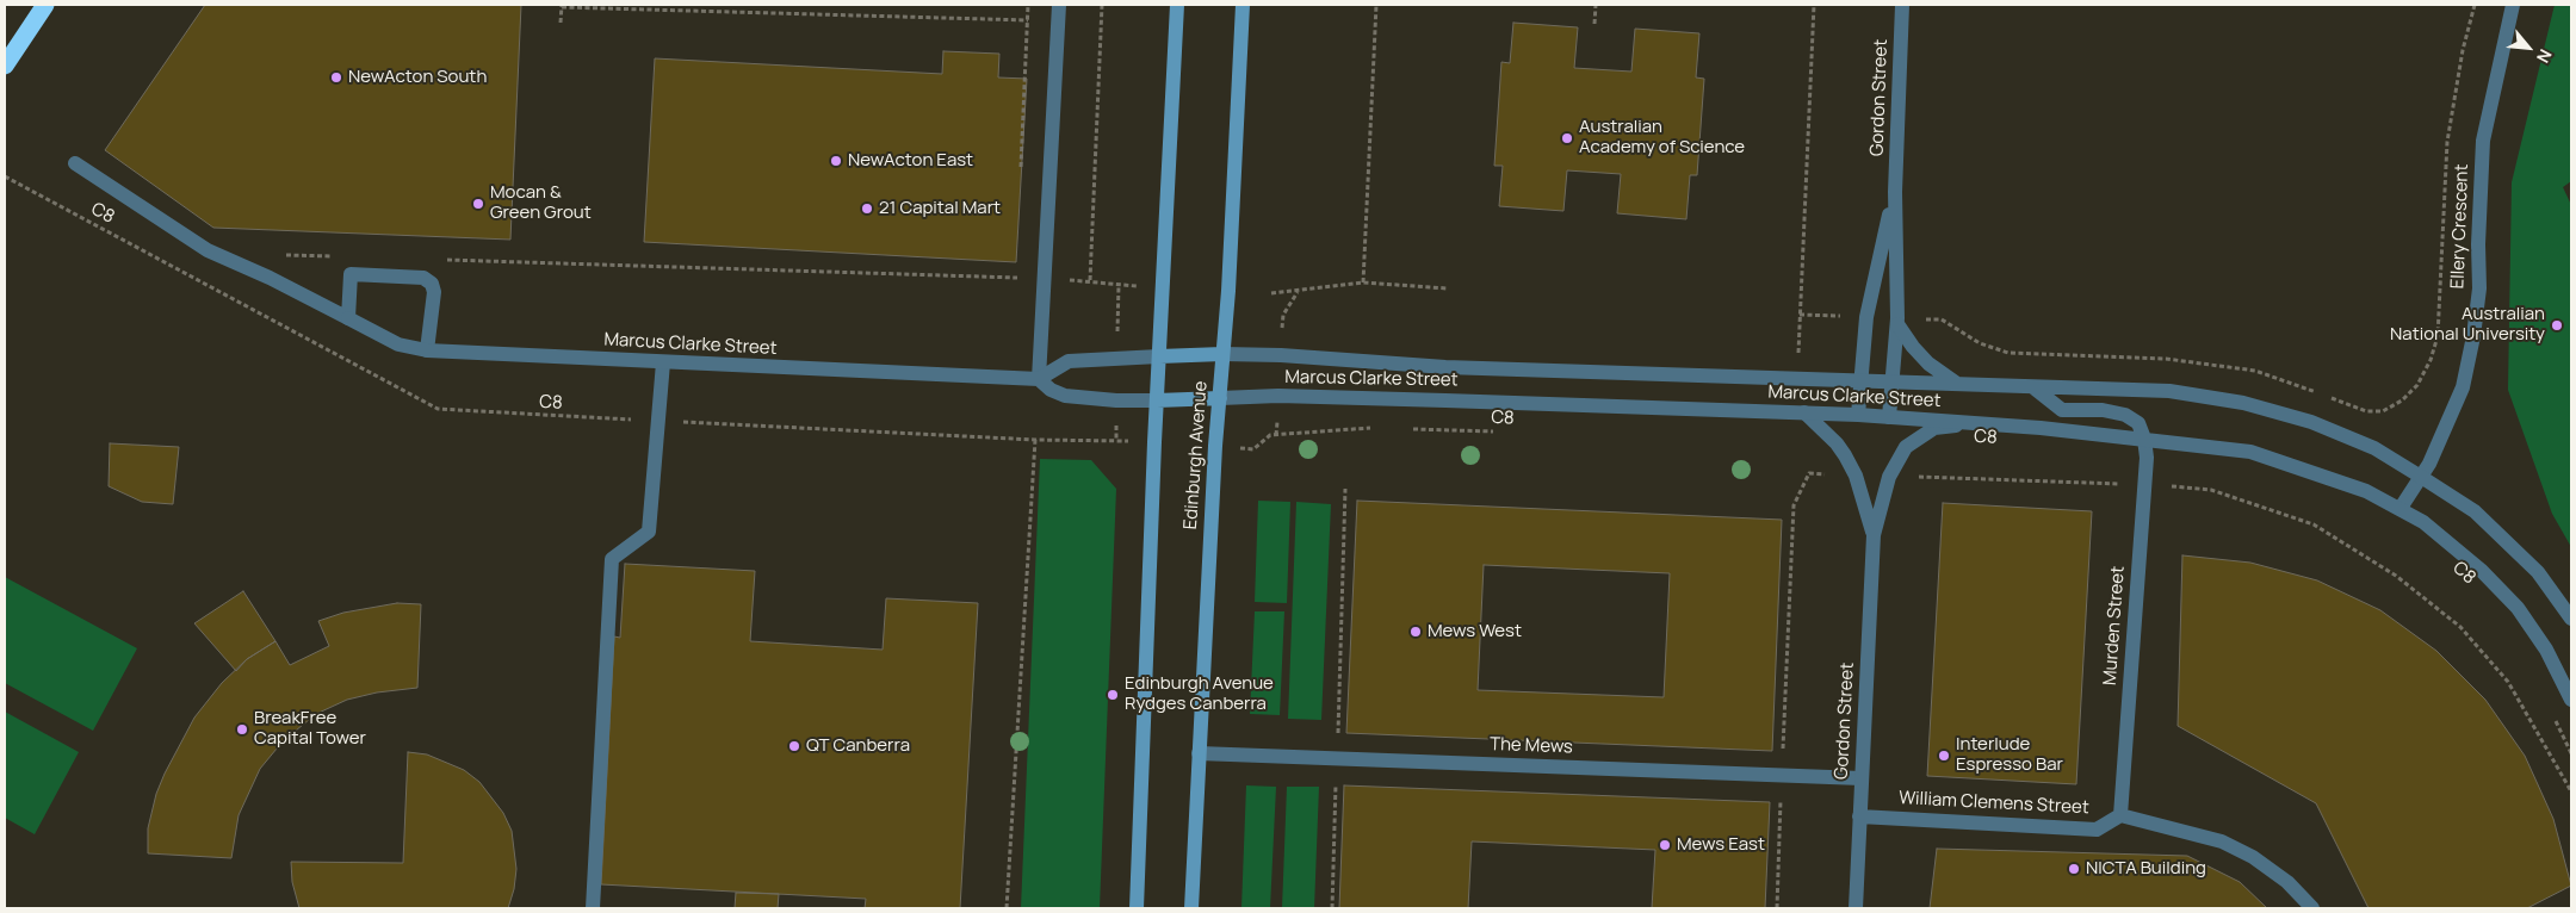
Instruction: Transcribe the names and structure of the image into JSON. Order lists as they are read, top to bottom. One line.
{"streets":{"main road":["Marcus Clarke Street","Edinburgh Avenue"],"street":["Gordon Street","Ellery Crescent","Murden Street","The Mews","William Clemens Street"],"path":["C8"]},"crossings":[["Gordon Street","Marcus Clarke Street"],["Gordon Street","The Mews"],["Gordon Street","William Clemens Street"],["Ellery Crescent","Marcus Clarke Street"],["Marcus Clarke Street","Edinburgh Avenue"],["Marcus Clarke Street","Murden Street"],["Edinburgh Avenue","The Mews"],["Murden Street","William Clemens Street"]],"places":["NewActon South","Australian Academy of Science","NewActon East","Mocan & Green Grout","21 Capital Mart","Australian National University","Mews West","Edinburgh Avenue Rydges Canberra","BreakFree Capital Tower","QT Canberra","Interlude Espresso Bar","Mews East","NICTA Building"],"north":"bottom right"}
